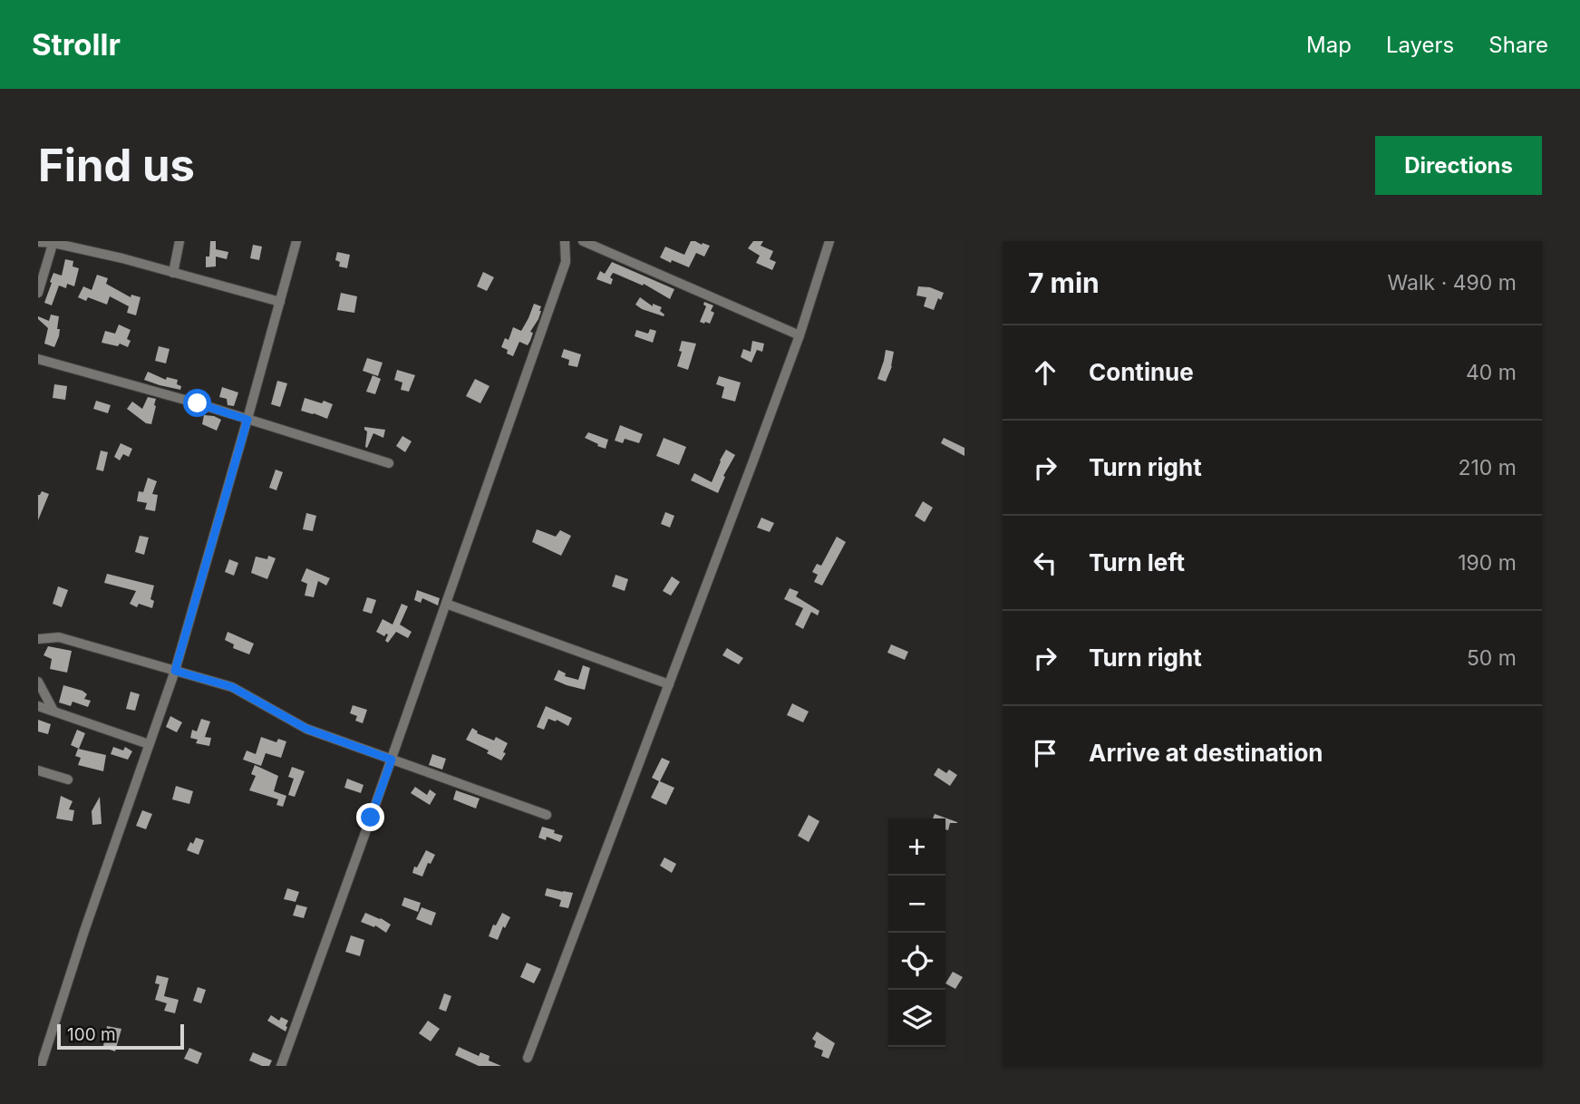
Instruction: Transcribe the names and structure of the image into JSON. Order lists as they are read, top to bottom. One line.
{"scale_bar":"100 m","page":{"header":"Strollr","nav":["Map","Layers","Share"],"buttons":"Directions","title":"Find us","heading":["7 min","Walk · 490 m"],"list":[["Continue","40 m"],["Turn right","210 m"],["Turn left","190 m"],["Turn right","50 m"],"Arrive at destination"],"map_buttons":["+","−"],"scale":"100 m"}}
